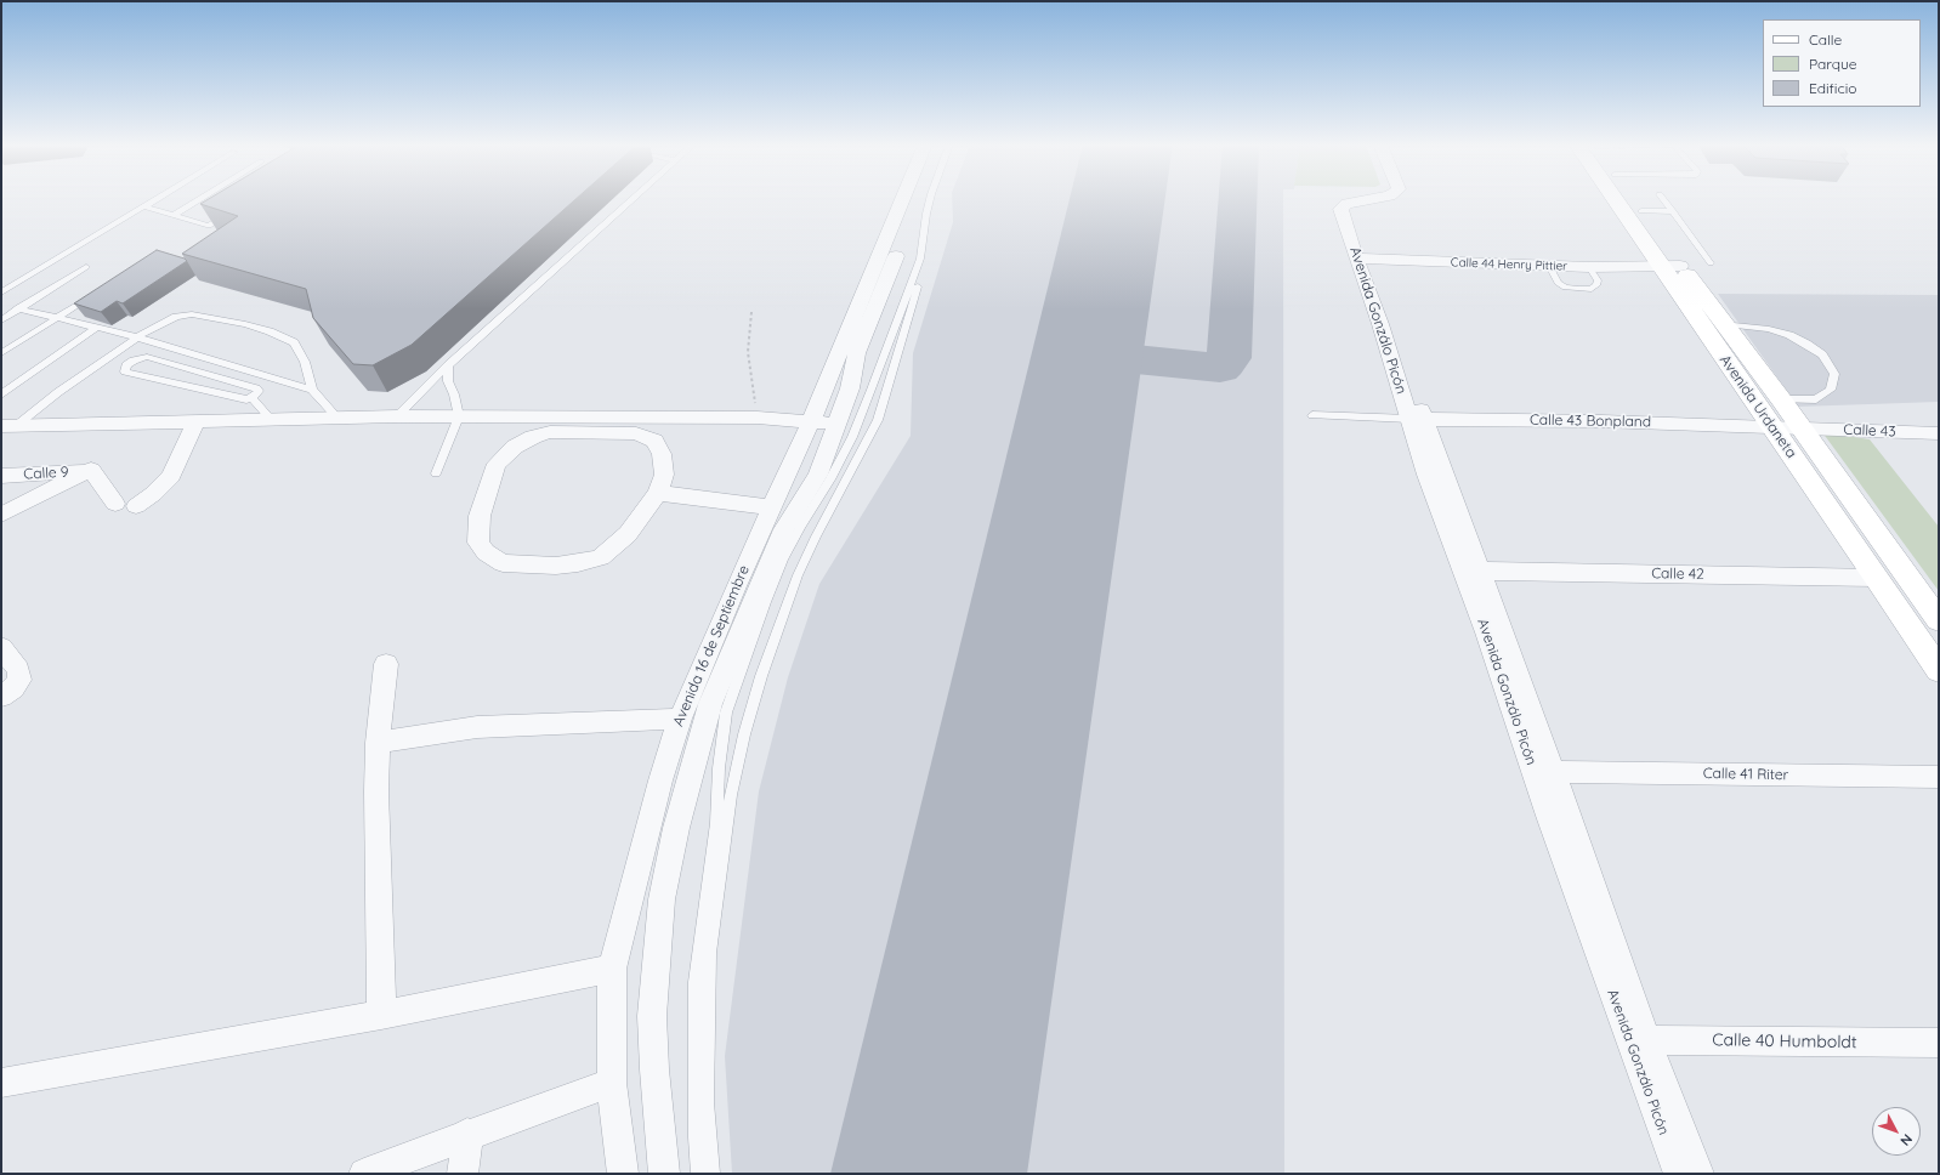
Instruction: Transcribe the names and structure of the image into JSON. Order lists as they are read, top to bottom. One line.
{"streets":{"street":["Calle 44 Henry Pittier","Avenida Gonzálo Picón","Avenida Urdaneta","Calle 43 Bonpland","Calle 43","Calle 9","Calle 42","Avenida 16 de Septiembre","Calle 41 Riter","Calle 40 Humboldt"]},"crossings":[["Calle 44 Henry Pittier","Avenida Gonzálo Picón"],["Calle 44 Henry Pittier","Avenida Urdaneta"],["Avenida Gonzálo Picón","Calle 43 Bonpland"],["Avenida Gonzálo Picón","Calle 42"],["Avenida Gonzálo Picón","Calle 41 Riter"],["Avenida Gonzálo Picón","Calle 40 Humboldt"],["Avenida Urdaneta","Calle 43 Bonpland"],["Avenida Urdaneta","Calle 43"],["Avenida Urdaneta","Calle 42"],["Calle 43 Bonpland","Calle 43"]],"legend":["Calle","Parque","Edificio"],"north":"bottom right"}
